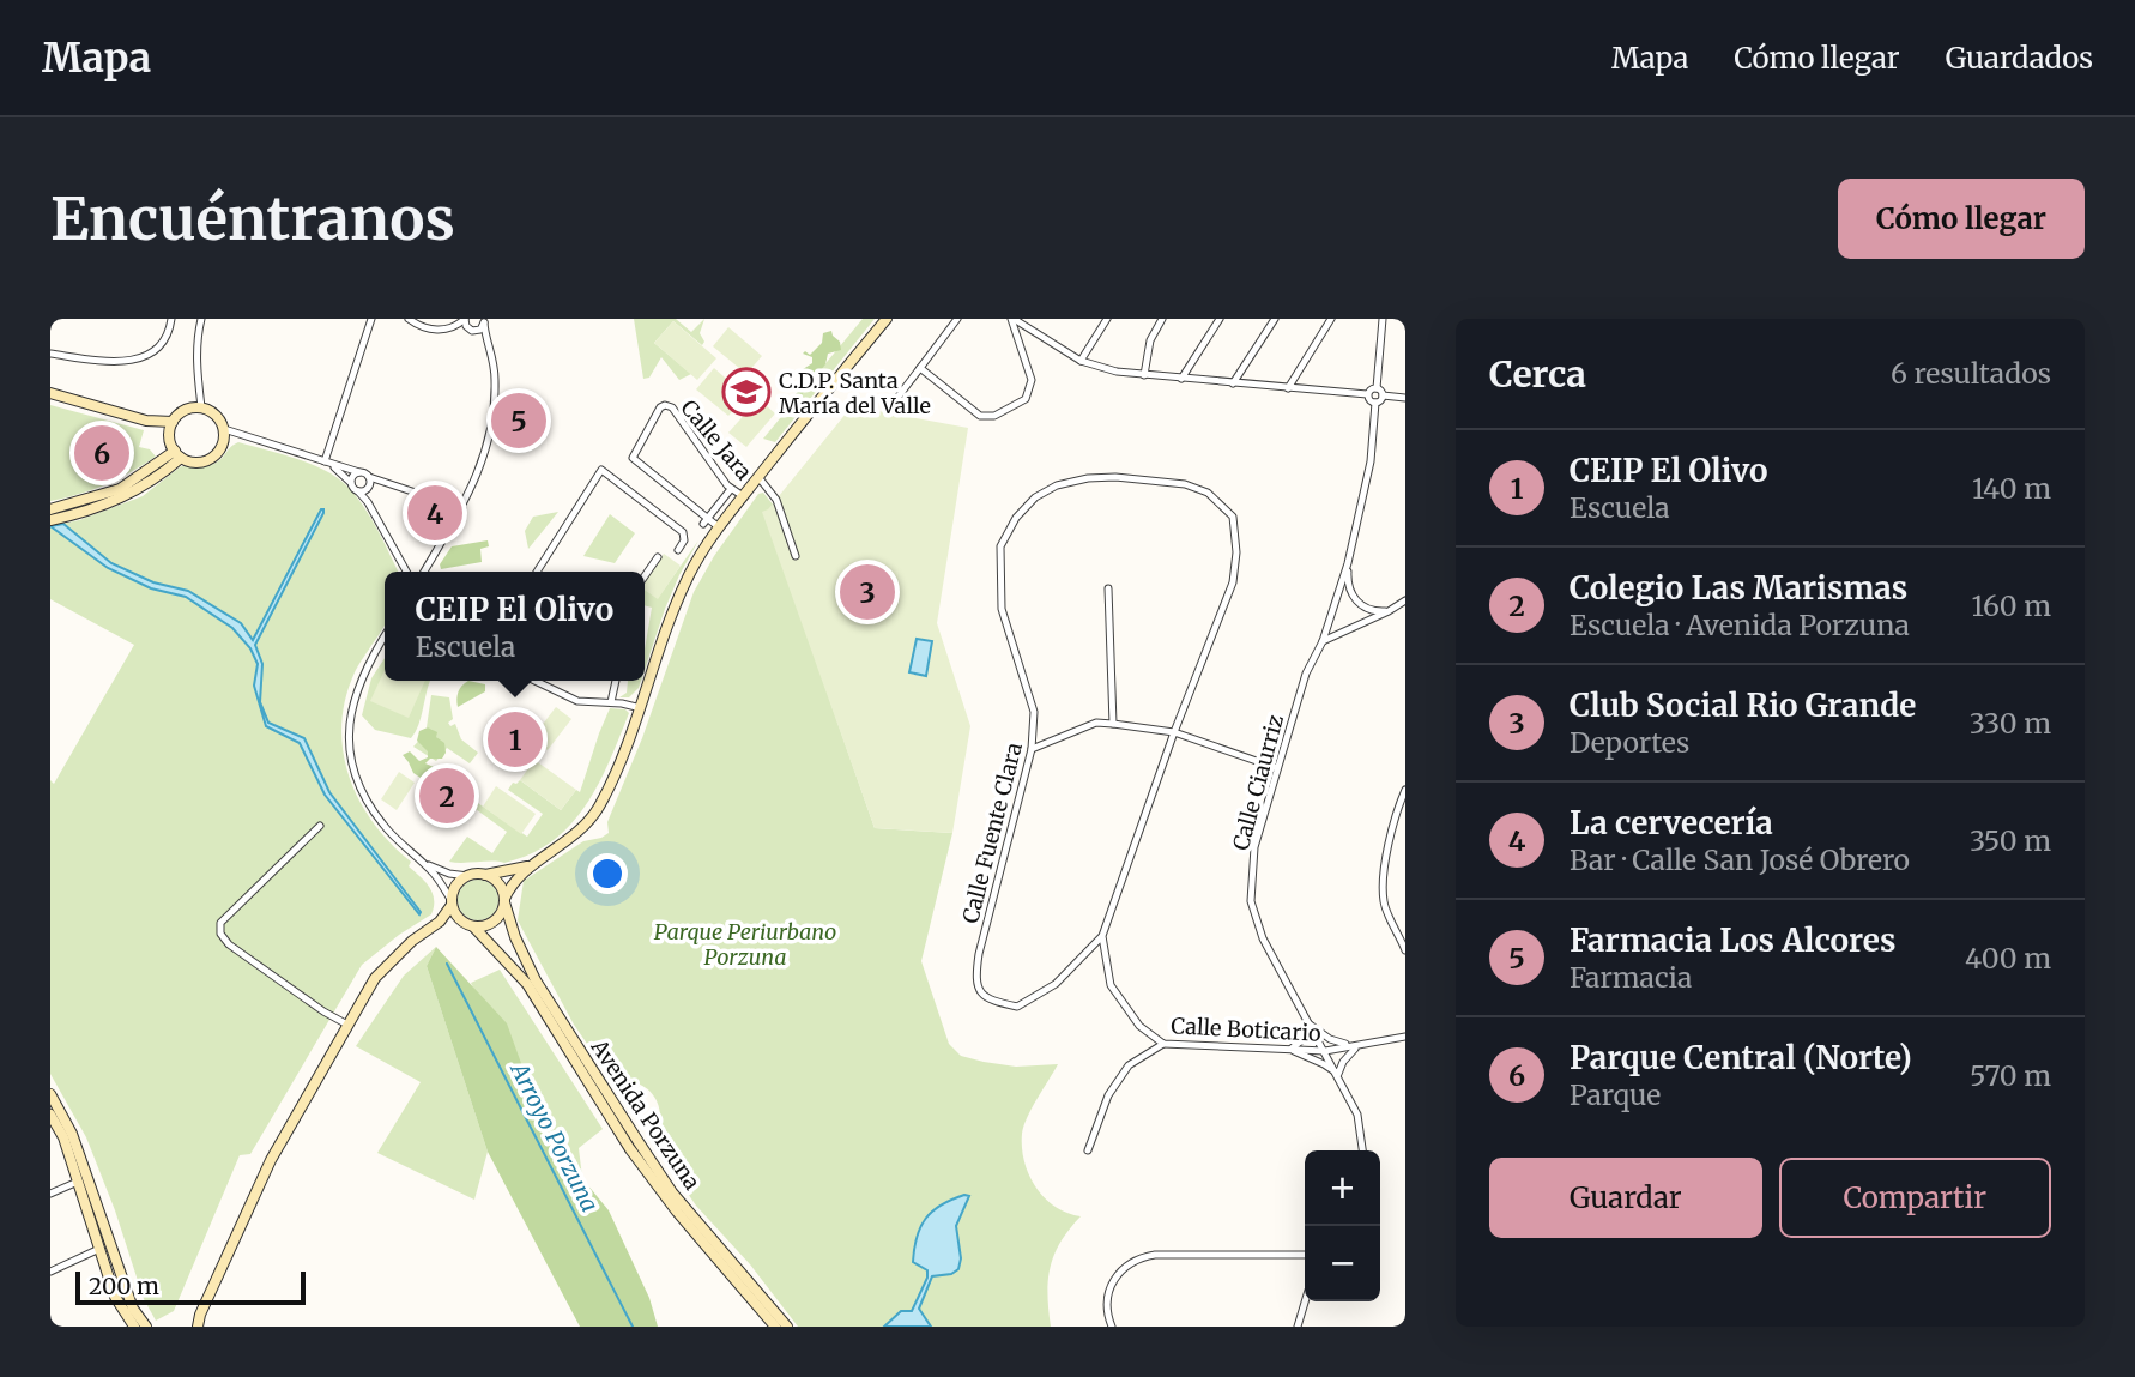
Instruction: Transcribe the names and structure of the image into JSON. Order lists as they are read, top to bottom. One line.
{"streets":{"street":["Calle Jara","Calle Ciaurriz","Calle Fuente Clara","Calle Boticario","Avenida Porzuna"]},"crossings":[["Calle Ciaurriz","Calle Boticario"],["Calle Fuente Clara","Calle Boticario"]],"water":["Arroyo Porzuna"],"parks":["Parque Periurbano Porzuna"],"places":{"school or university":["C.D.P. Santa María del Valle"]},"scale_bar":"200 m","page":{"header":"Mapa","nav":["Mapa","Cómo llegar","Guardados"],"buttons":["Cómo llegar",["Guardar","Compartir"]],"title":"Encuéntranos","heading":["Cerca","6 resultados"],"pins":["5","6","4","3","1","2"],"list":[{"mark":"1","name":"CEIP El Olivo","note":"Escuela","value":"140 m"},{"mark":"2","name":"Colegio Las Marismas","note":"Escuela · Avenida Porzuna","value":"160 m"},{"mark":"3","name":"Club Social Rio Grande","note":"Deportes","value":"330 m"},{"mark":"4","name":"La cervecería","note":"Bar · Calle San José Obrero","value":"350 m"},{"mark":"5","name":"Farmacia Los Alcores","note":"Farmacia","value":"400 m"},{"mark":"6","name":"Parque Central (Norte)","note":"Parque","value":"570 m"}],"popup":["CEIP El Olivo","Escuela"],"map_buttons":["+","−"],"scale":"200 m"}}
